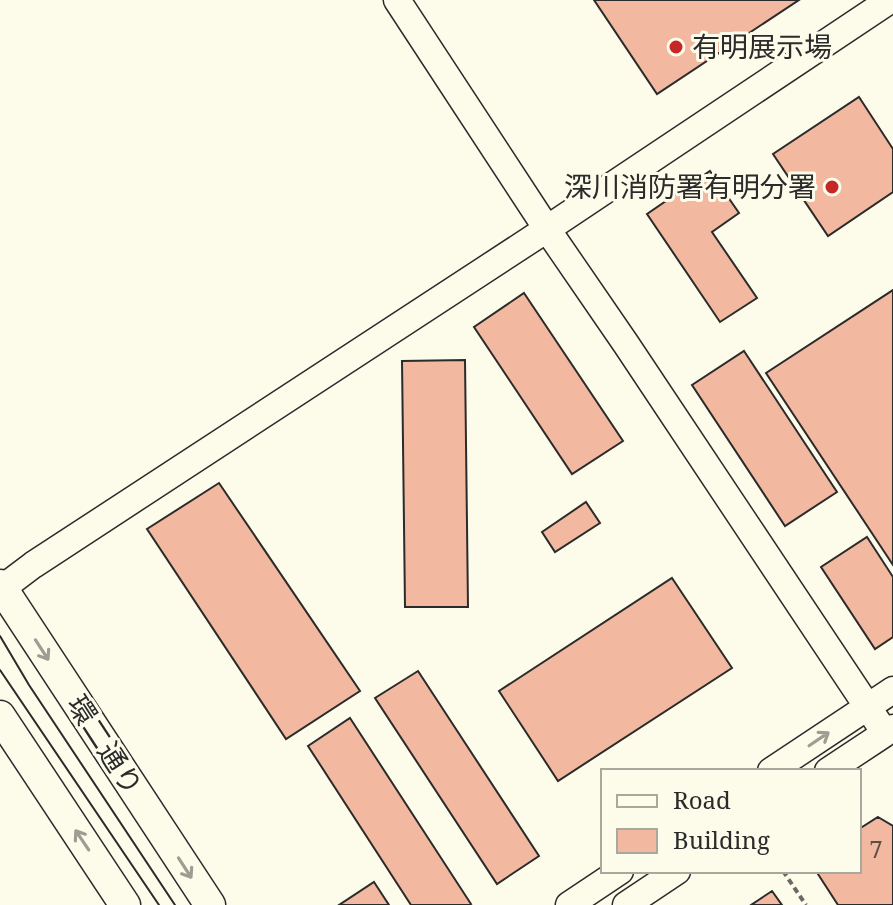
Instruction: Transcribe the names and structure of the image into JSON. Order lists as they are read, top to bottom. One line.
{"streets":{"main road":["環二通り"]},"places":["有明展示場","深川消防署有明分署"],"house_numbers":["7"],"legend":["Road","Building"]}
